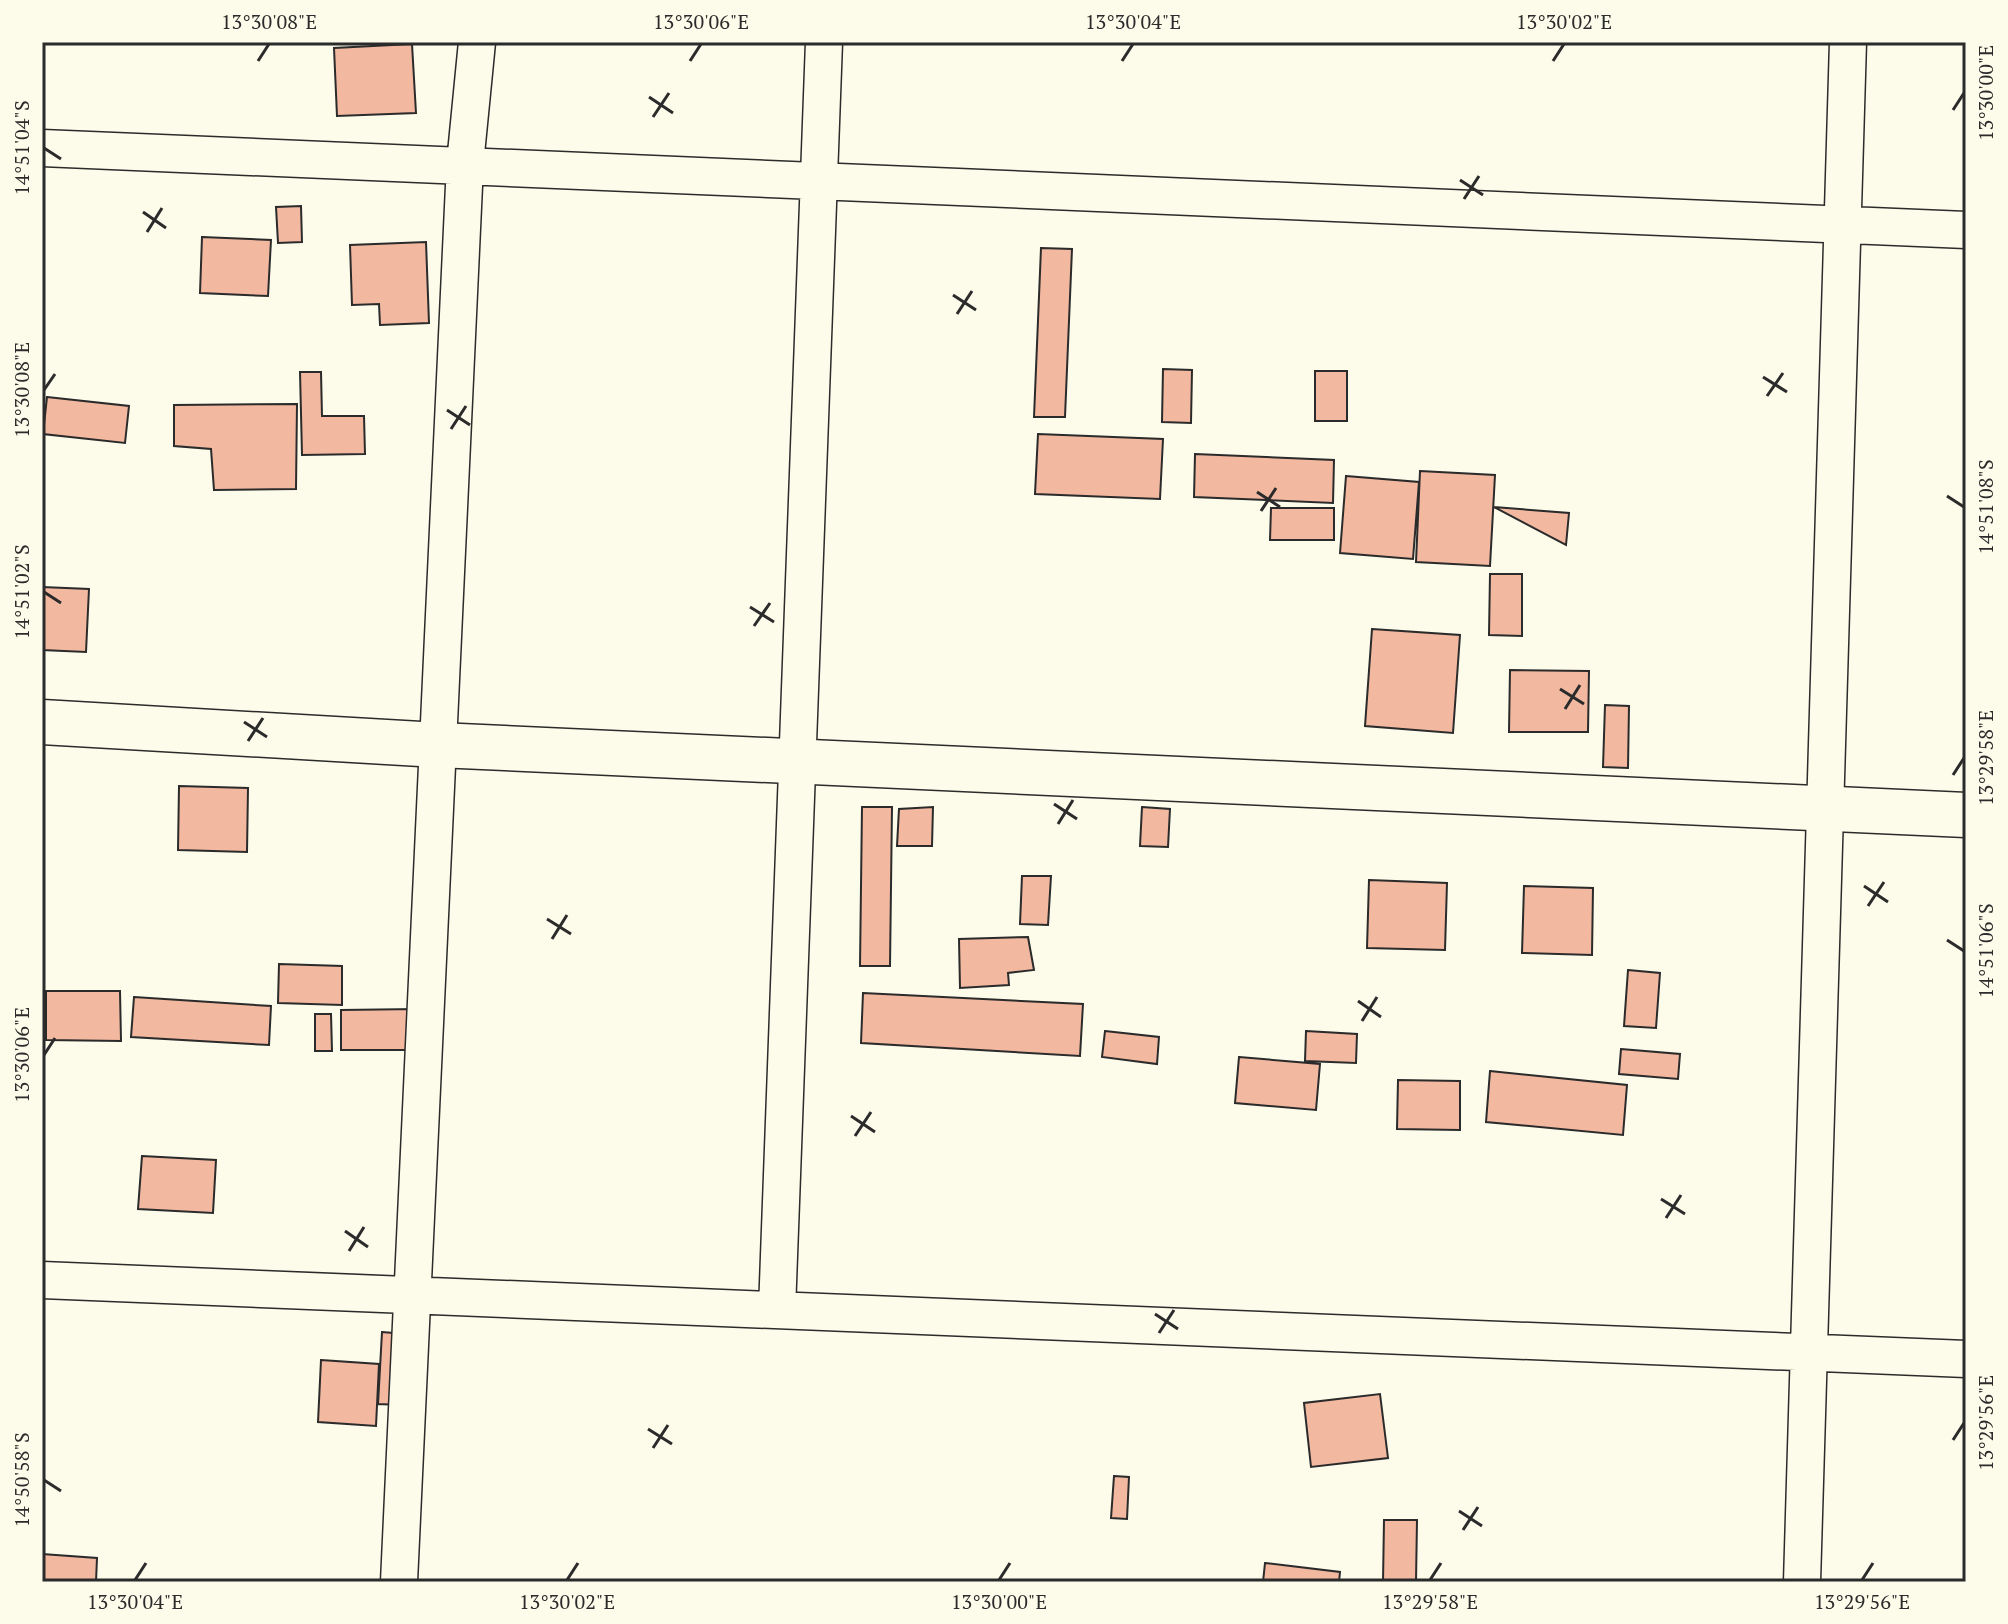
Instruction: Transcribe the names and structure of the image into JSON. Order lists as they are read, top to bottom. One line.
{"coordinates":["13°30'08\"E","13°30'06\"E","13°30'04\"E","13°30'02\"E","13°30'00\"E","14°51'04\"S","14°51'08\"S","14°51'02\"S","13°29'58\"E","14°51'06\"S","13°29'56\"E","14°50'58\"S"]}
